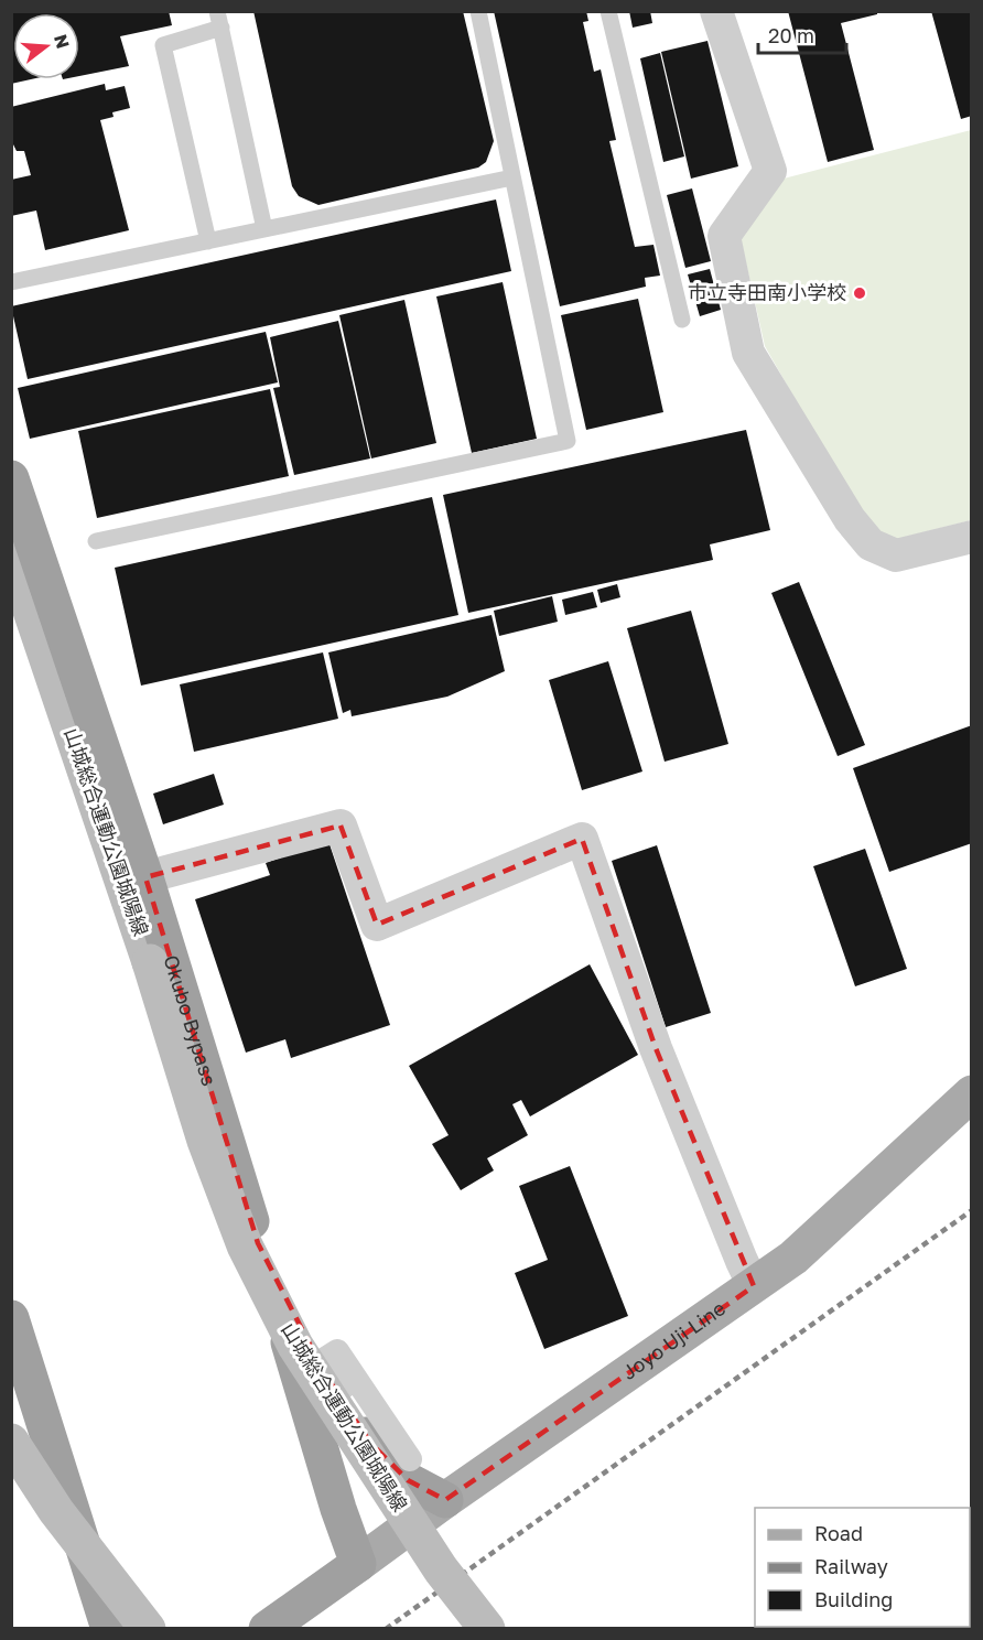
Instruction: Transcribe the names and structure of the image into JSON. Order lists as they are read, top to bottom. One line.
{"streets":{"highway":["Okubo Bypass"],"main road":["山城総合運動公園城陽線","Joyo Uji Line"]},"crossings":[["Okubo Bypass","Joyo Uji Line"]],"places":["市立寺田南小学校"],"legend":["Road","Railway","Building"],"scale_bar":"20 m","north":"right"}
